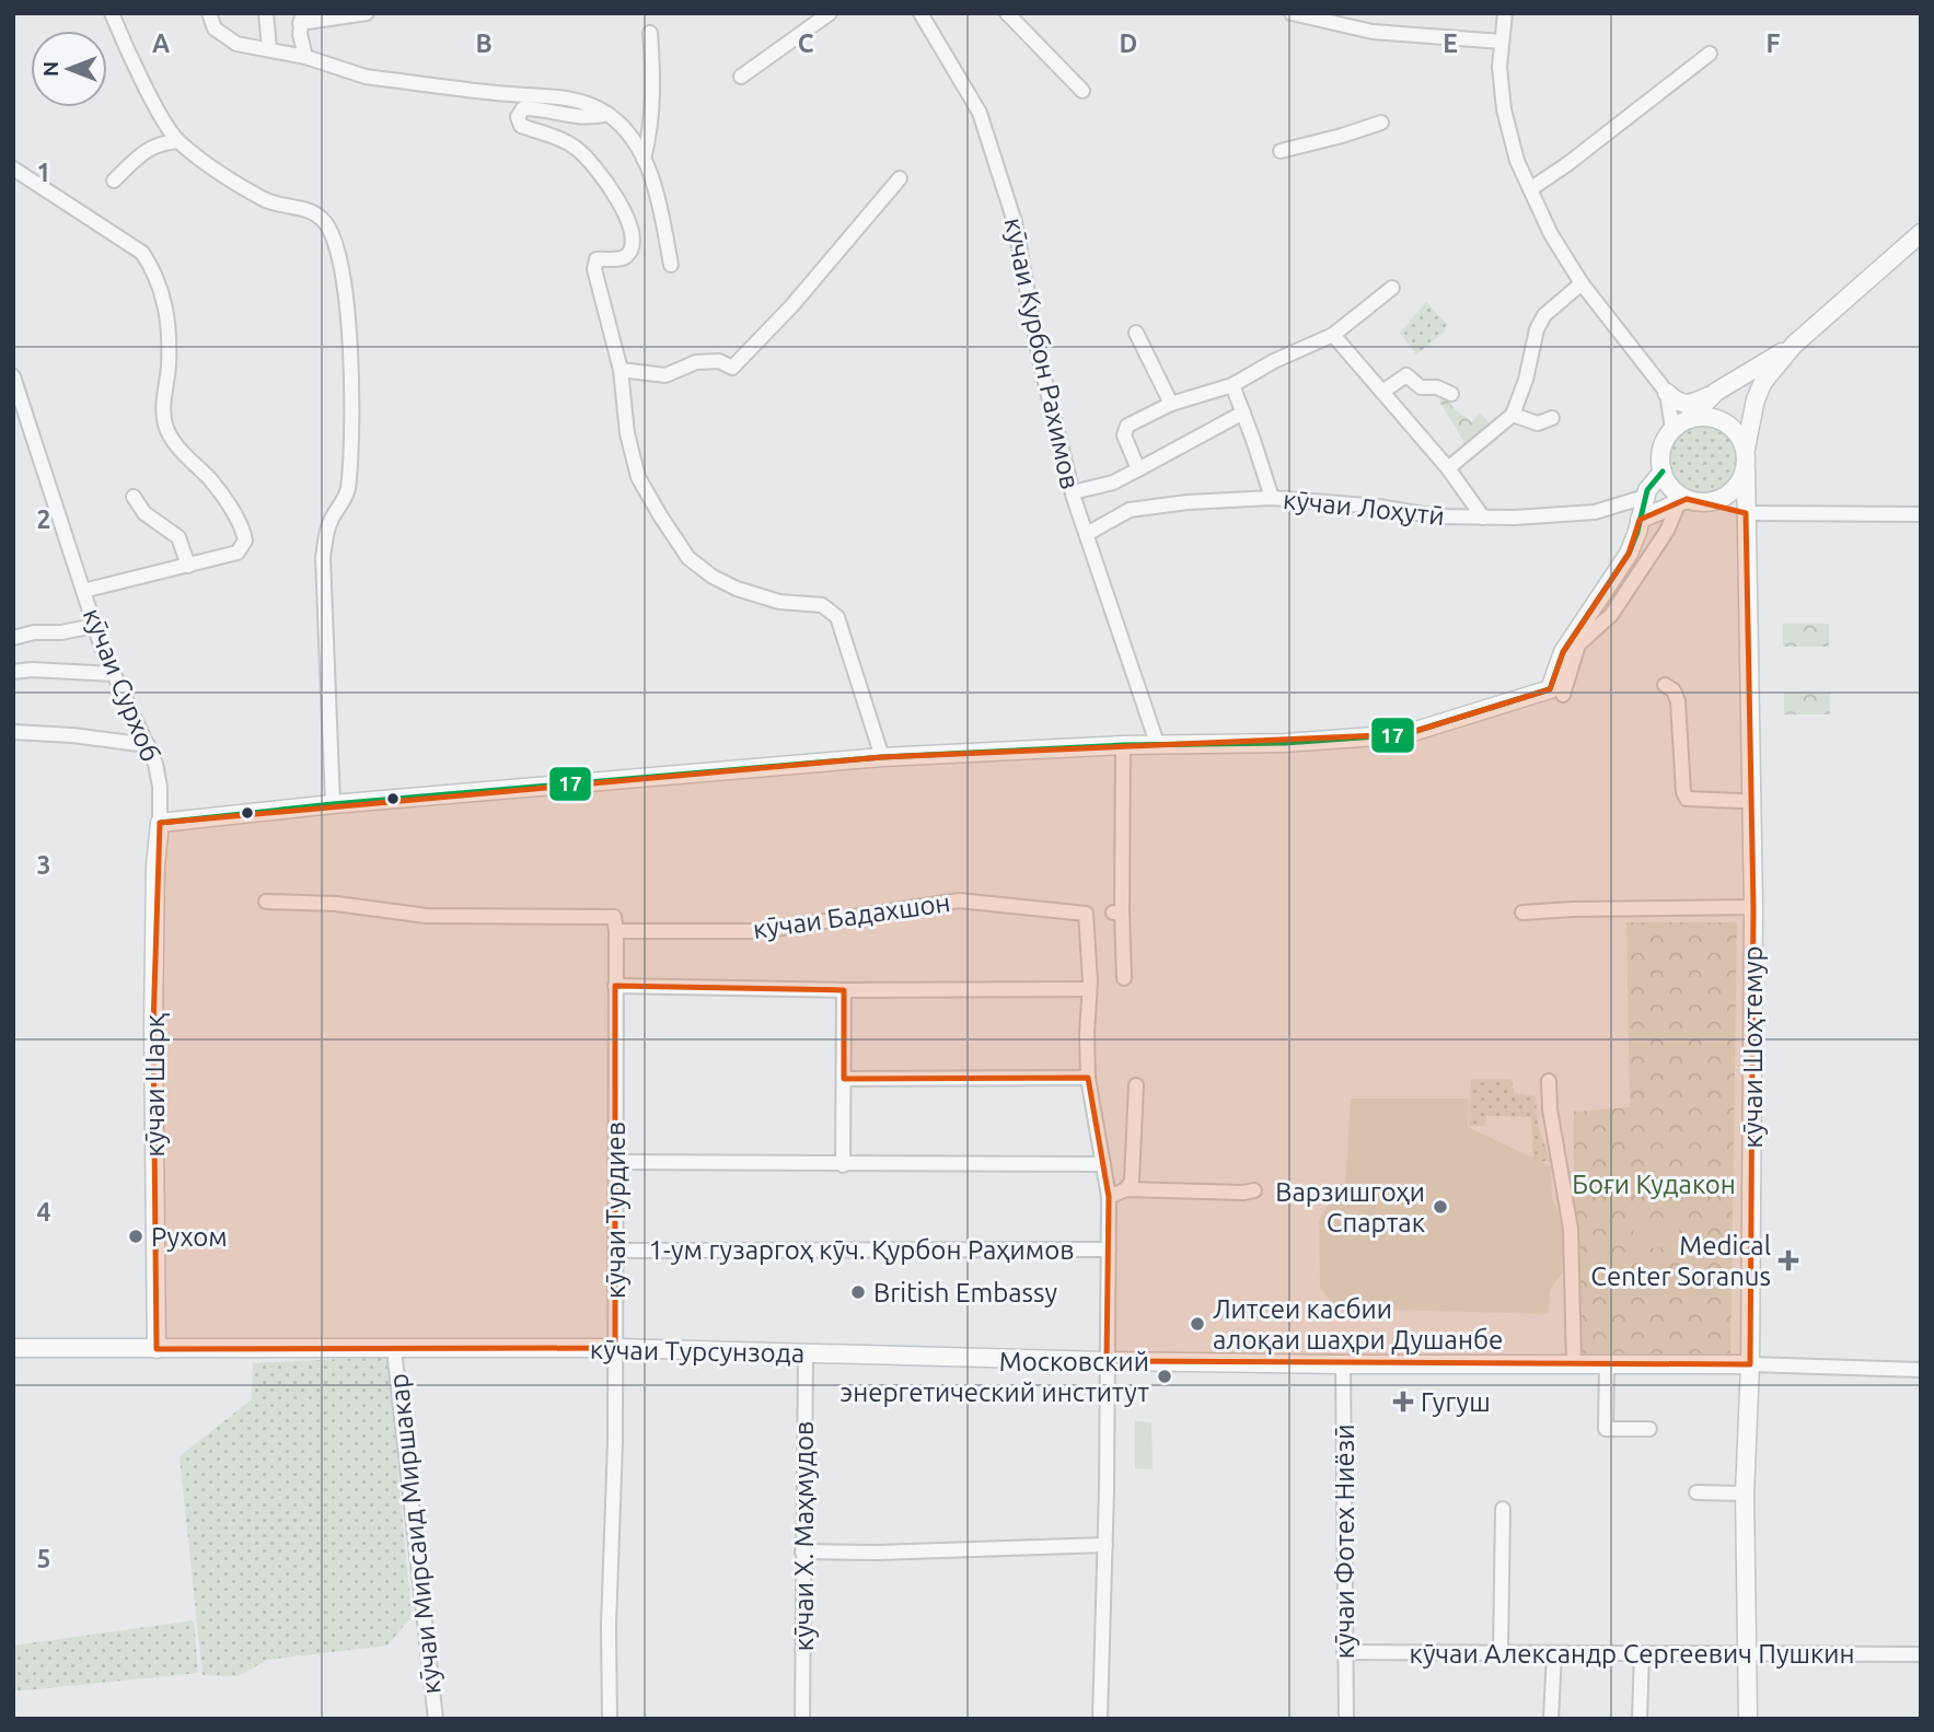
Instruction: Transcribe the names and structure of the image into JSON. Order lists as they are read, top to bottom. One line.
{"streets":{"main road":["кӯчаи Шоҳтемур","кӯчаи Шарқ","кӯчаи Турсунзода"],"street":["кӯчаи Курбон Рахимов","кӯчаи Лоҳутӣ","кӯчаи Сурхоб","кӯчаи Бадахшон","кӯчаи Турдиев","1-ум гузаргоҳ кӯч. Қурбон Раҳимов","кӯчаи Мирсаид Миршакар","кӯчаи Х. Маҳмудов","кӯчаи Фотех Ниёзӣ","кӯчаи Александр Сергеевич Пушкин"]},"crossings":[["кӯчаи Курбон Рахимов","кӯчаи Лоҳутӣ"],["кӯчаи Сурхоб","кӯчаи Шарқ"],["кӯчаи Бадахшон","кӯчаи Турдиев"],["кӯчаи Шоҳтемур","кӯчаи Турсунзода"],["кӯчаи Шоҳтемур","кӯчаи Александр Сергеевич Пушкин"],["кӯчаи Шарқ","кӯчаи Турсунзода"],["кӯчаи Турдиев","1-ум гузаргоҳ кӯч. Қурбон Раҳимов"],["кӯчаи Турдиев","кӯчаи Турсунзода"],["кӯчаи Турсунзода","кӯчаи Мирсаид Миршакар"],["кӯчаи Турсунзода","кӯчаи Х. Маҳмудов"],["кӯчаи Турсунзода","кӯчаи Фотех Ниёзӣ"],["кӯчаи Фотех Ниёзӣ","кӯчаи Александр Сергеевич Пушкин"]],"parks":["Боғи Кудакон"],"places":{"other":["Варзишгоҳи Спартак","Рухом","British Embassy","Литсеи касбии алоқаи шаҳри Душанбе","Московский энергетический институт"],"health":["Medical Center Soranus","Гугуш"]},"lines":["transit line 17"],"north":"left","grid":{"columns":["A","B","C","D","E","F"],"rows":["1","2","3","4","5"]}}
